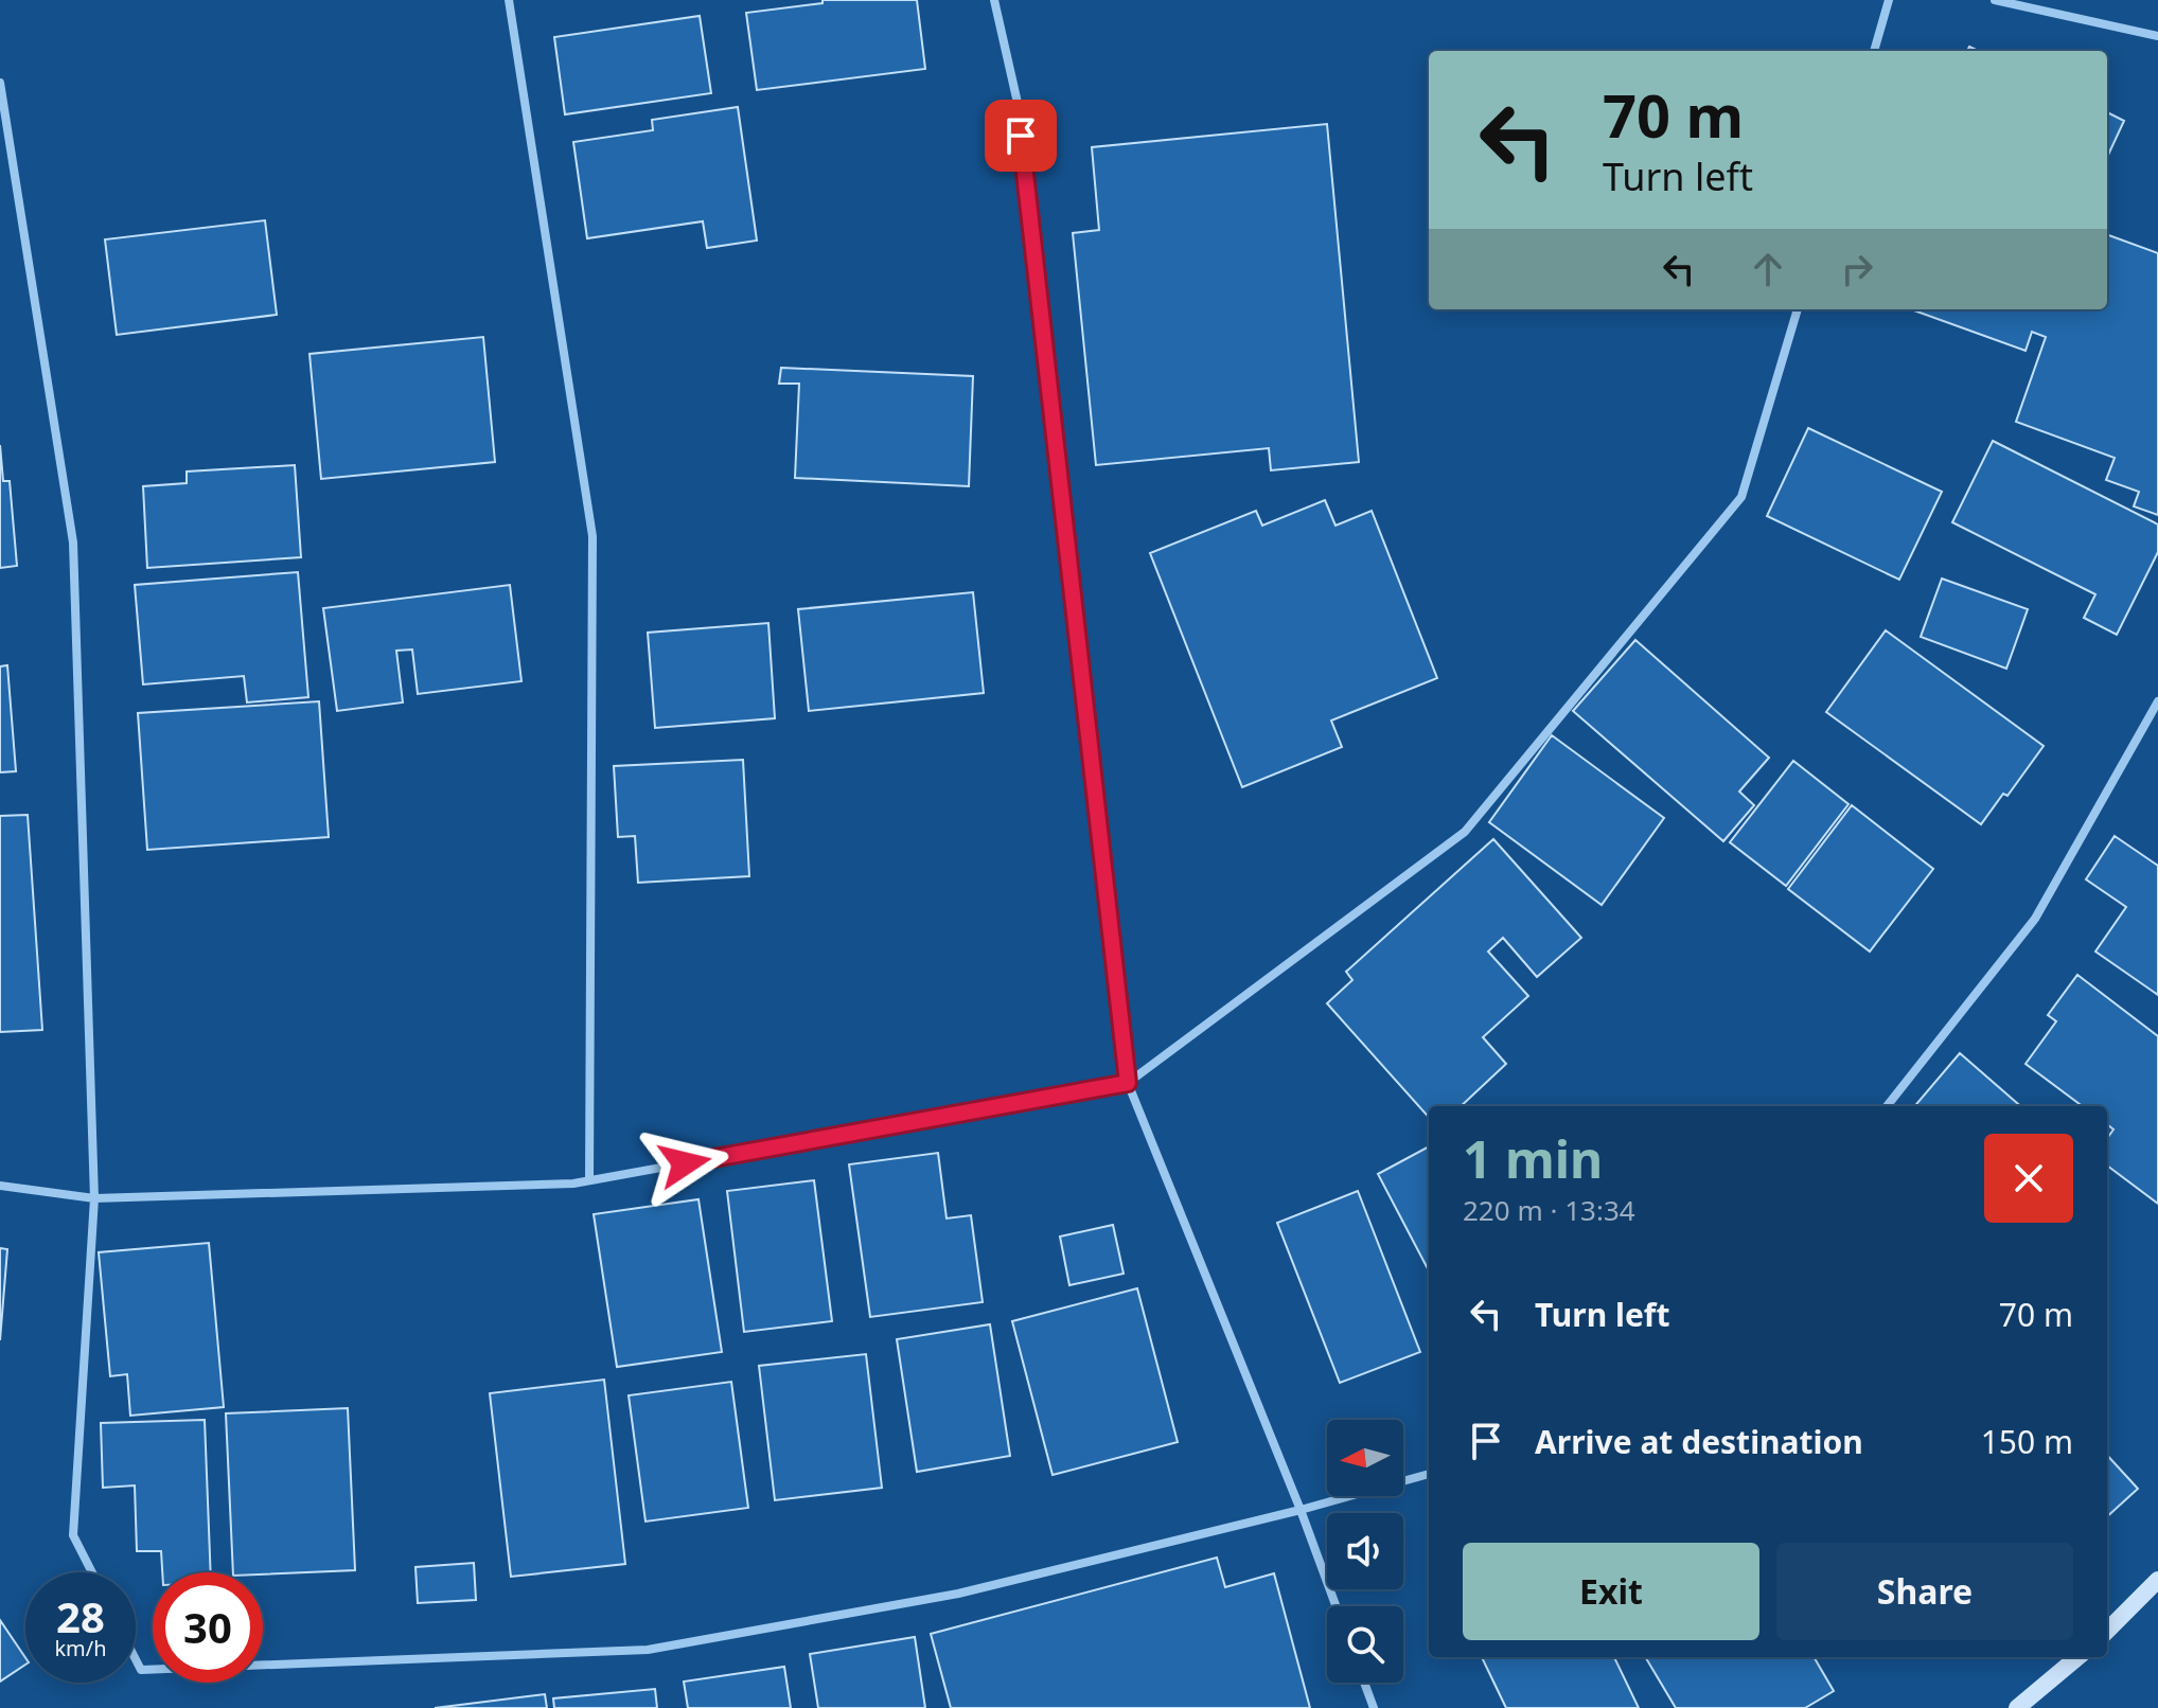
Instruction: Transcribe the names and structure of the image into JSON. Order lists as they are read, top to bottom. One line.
{"north":"left","page":{"turn":["70 m","Turn left"],"heading":["1 min","220 m · 13:34"],"list":[{"name":"Turn left","value":"70 m"},{"name":"Arrive at destination","value":"150 m"}],"buttons":["Exit","Share"],"speed":"28 km/h","limit":"30"}}
